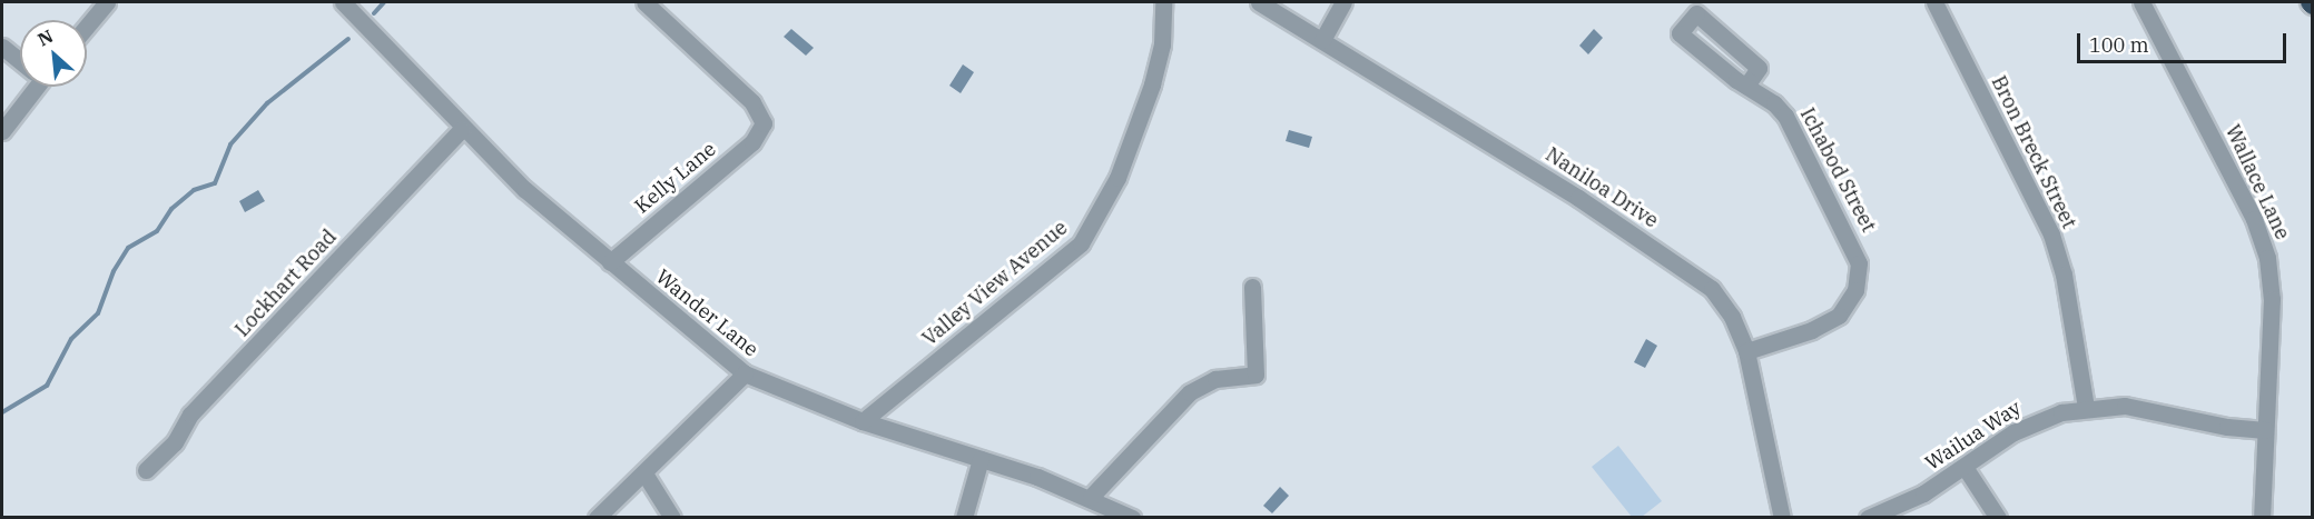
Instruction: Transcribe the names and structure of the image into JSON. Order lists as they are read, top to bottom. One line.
{"streets":{"street":["Bron Breck Street","Ichabod Street","Kelly Lane","Wallace Lane","Naniloa Drive","Lockhart Road","Valley View Avenue","Wander Lane","Wailua Way"]},"crossings":[["Bron Breck Street","Wailua Way"],["Ichabod Street","Naniloa Drive"],["Kelly Lane","Wander Lane"],["Wallace Lane","Wailua Way"],["Lockhart Road","Wander Lane"],["Valley View Avenue","Wander Lane"]],"scale_bar":"100 m","north":"top left"}
